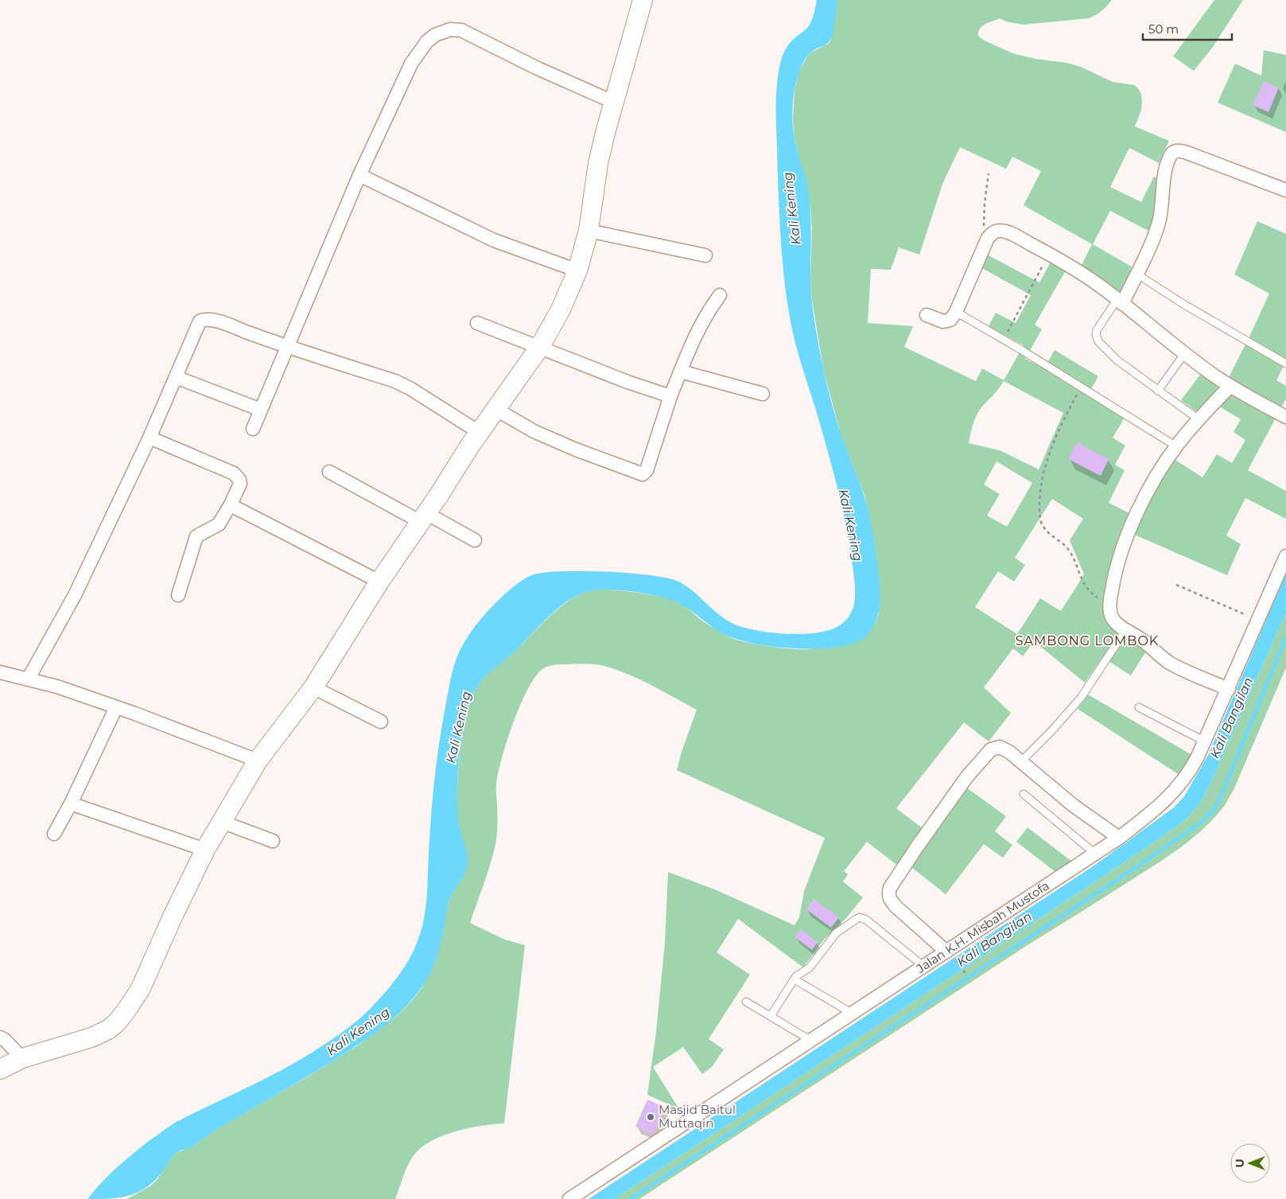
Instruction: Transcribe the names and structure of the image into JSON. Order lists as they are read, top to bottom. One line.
{"streets":{"street":["Jalan K.H. Misbah Mustofa"]},"districts":["SAMBONG LOMBOK"],"water":["Kali Kening","Kali Bangilan"],"places":["Masjid Baitul Muttaqin"],"scale_bar":"50 m","north":"left"}
